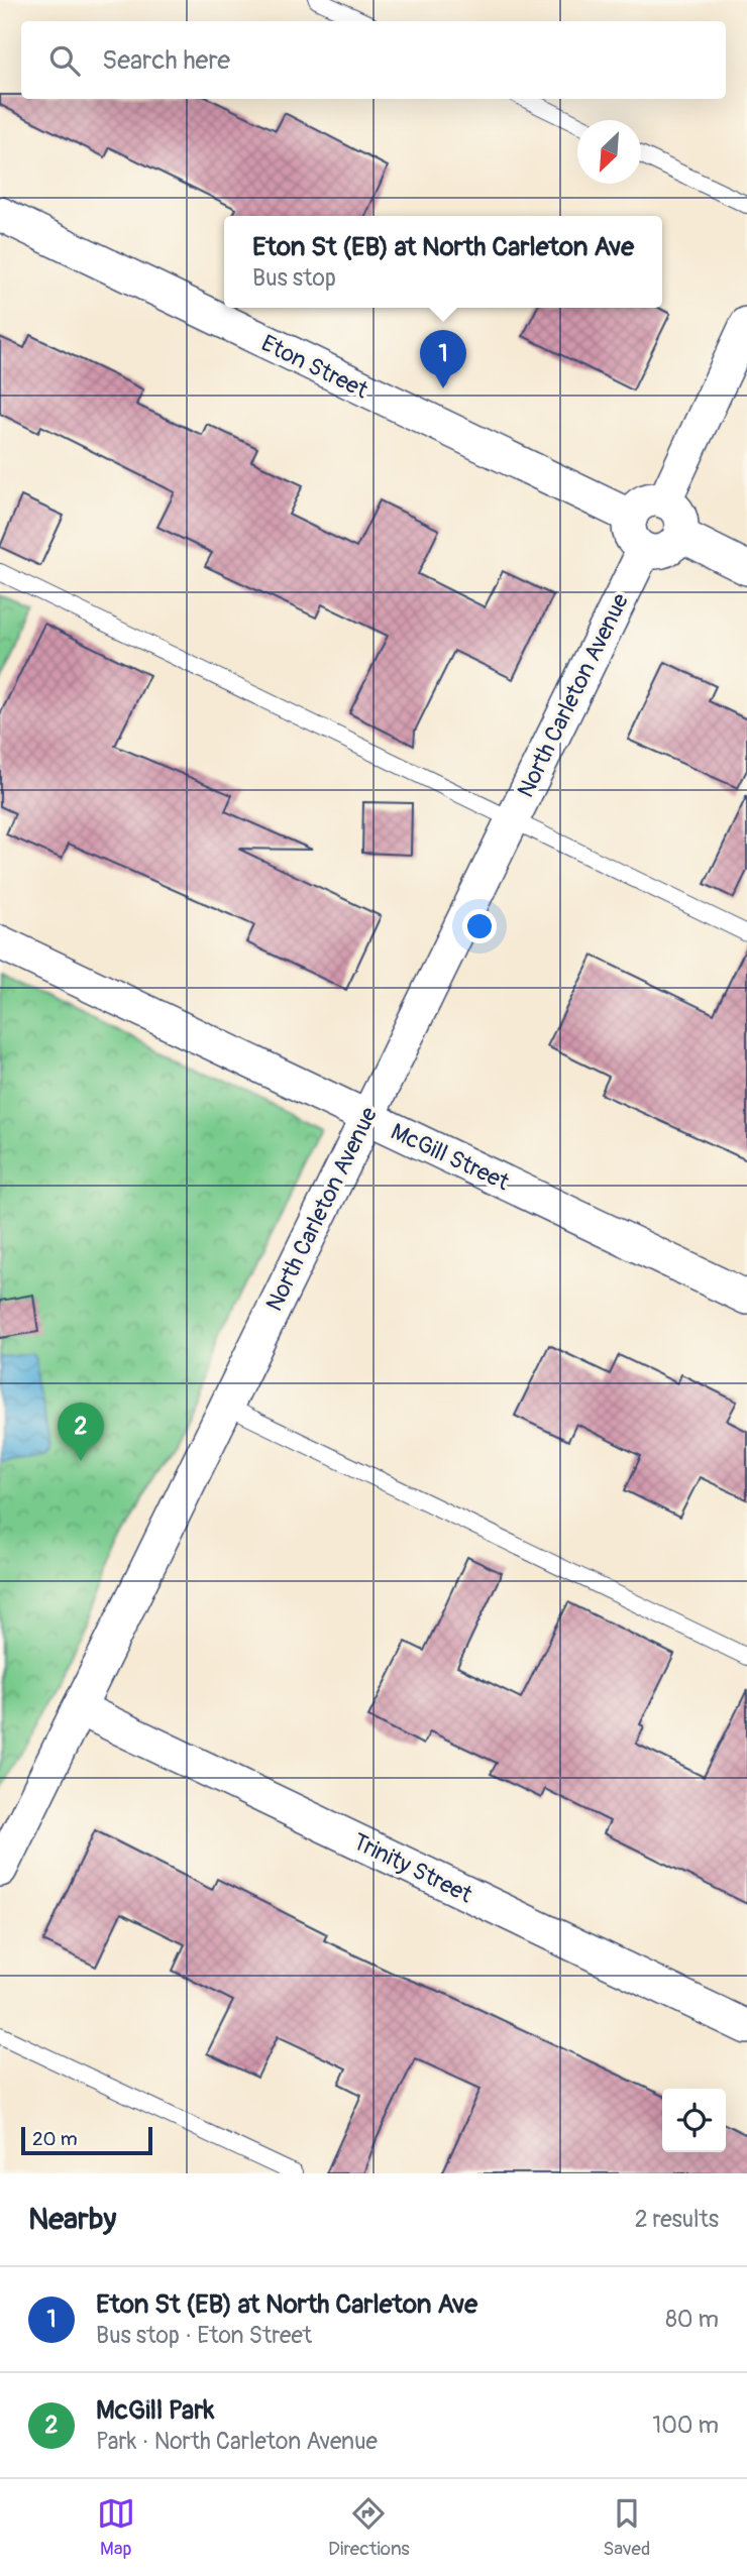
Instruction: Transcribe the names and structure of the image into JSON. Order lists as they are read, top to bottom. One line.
{"streets":{"street":["Eton Street","North Carleton Avenue","McGill Street","Trinity Street"]},"crossings":[["Eton Street","North Carleton Avenue"],["North Carleton Avenue","McGill Street"],["North Carleton Avenue","Trinity Street"]],"scale_bar":"20 m","north":"bottom left","page":{"search":"Search here","popup":["Eton St (EB) at North Carleton Ave","Bus stop"],"pins":["1","2"],"scale":"20 m","heading":["Nearby","2 results"],"list":[{"mark":"1","name":"Eton St (EB) at North Carleton Ave","note":"Bus stop · Eton Street","value":"80 m"},{"mark":"2","name":"McGill Park","note":"Park · North Carleton Avenue","value":"100 m"}],"nav":["Map","Directions","Saved"]}}
